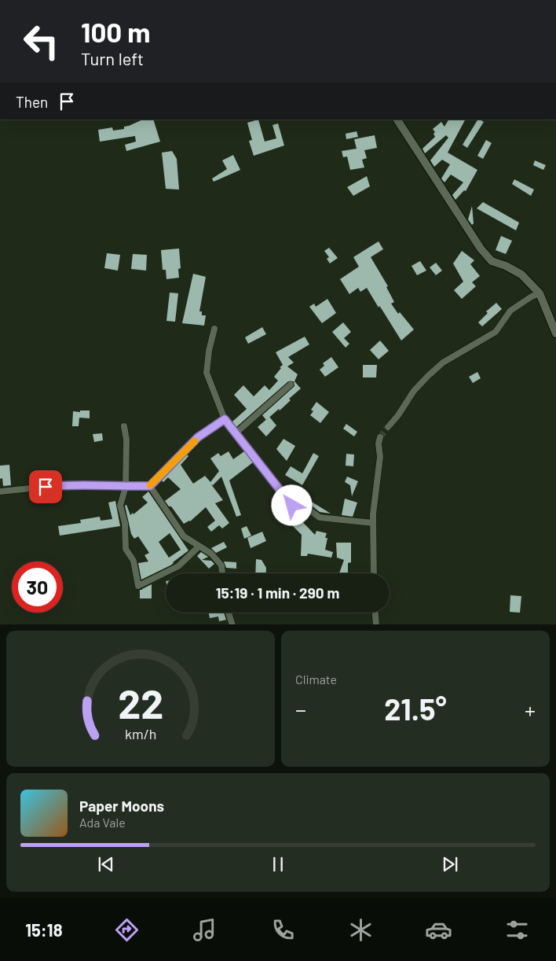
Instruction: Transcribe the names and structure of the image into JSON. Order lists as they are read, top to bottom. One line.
{"page":{"turn":["100 m","Turn left"],"then":"Then","limit":"30","trip":"15:19 · 1 min · 290 m","tile":"Climate","heat":["−","21.5°","+"],"song":["Paper Moons","Ada Vale"],"tabs":"15:18","gauge":["22","km/h"]}}
